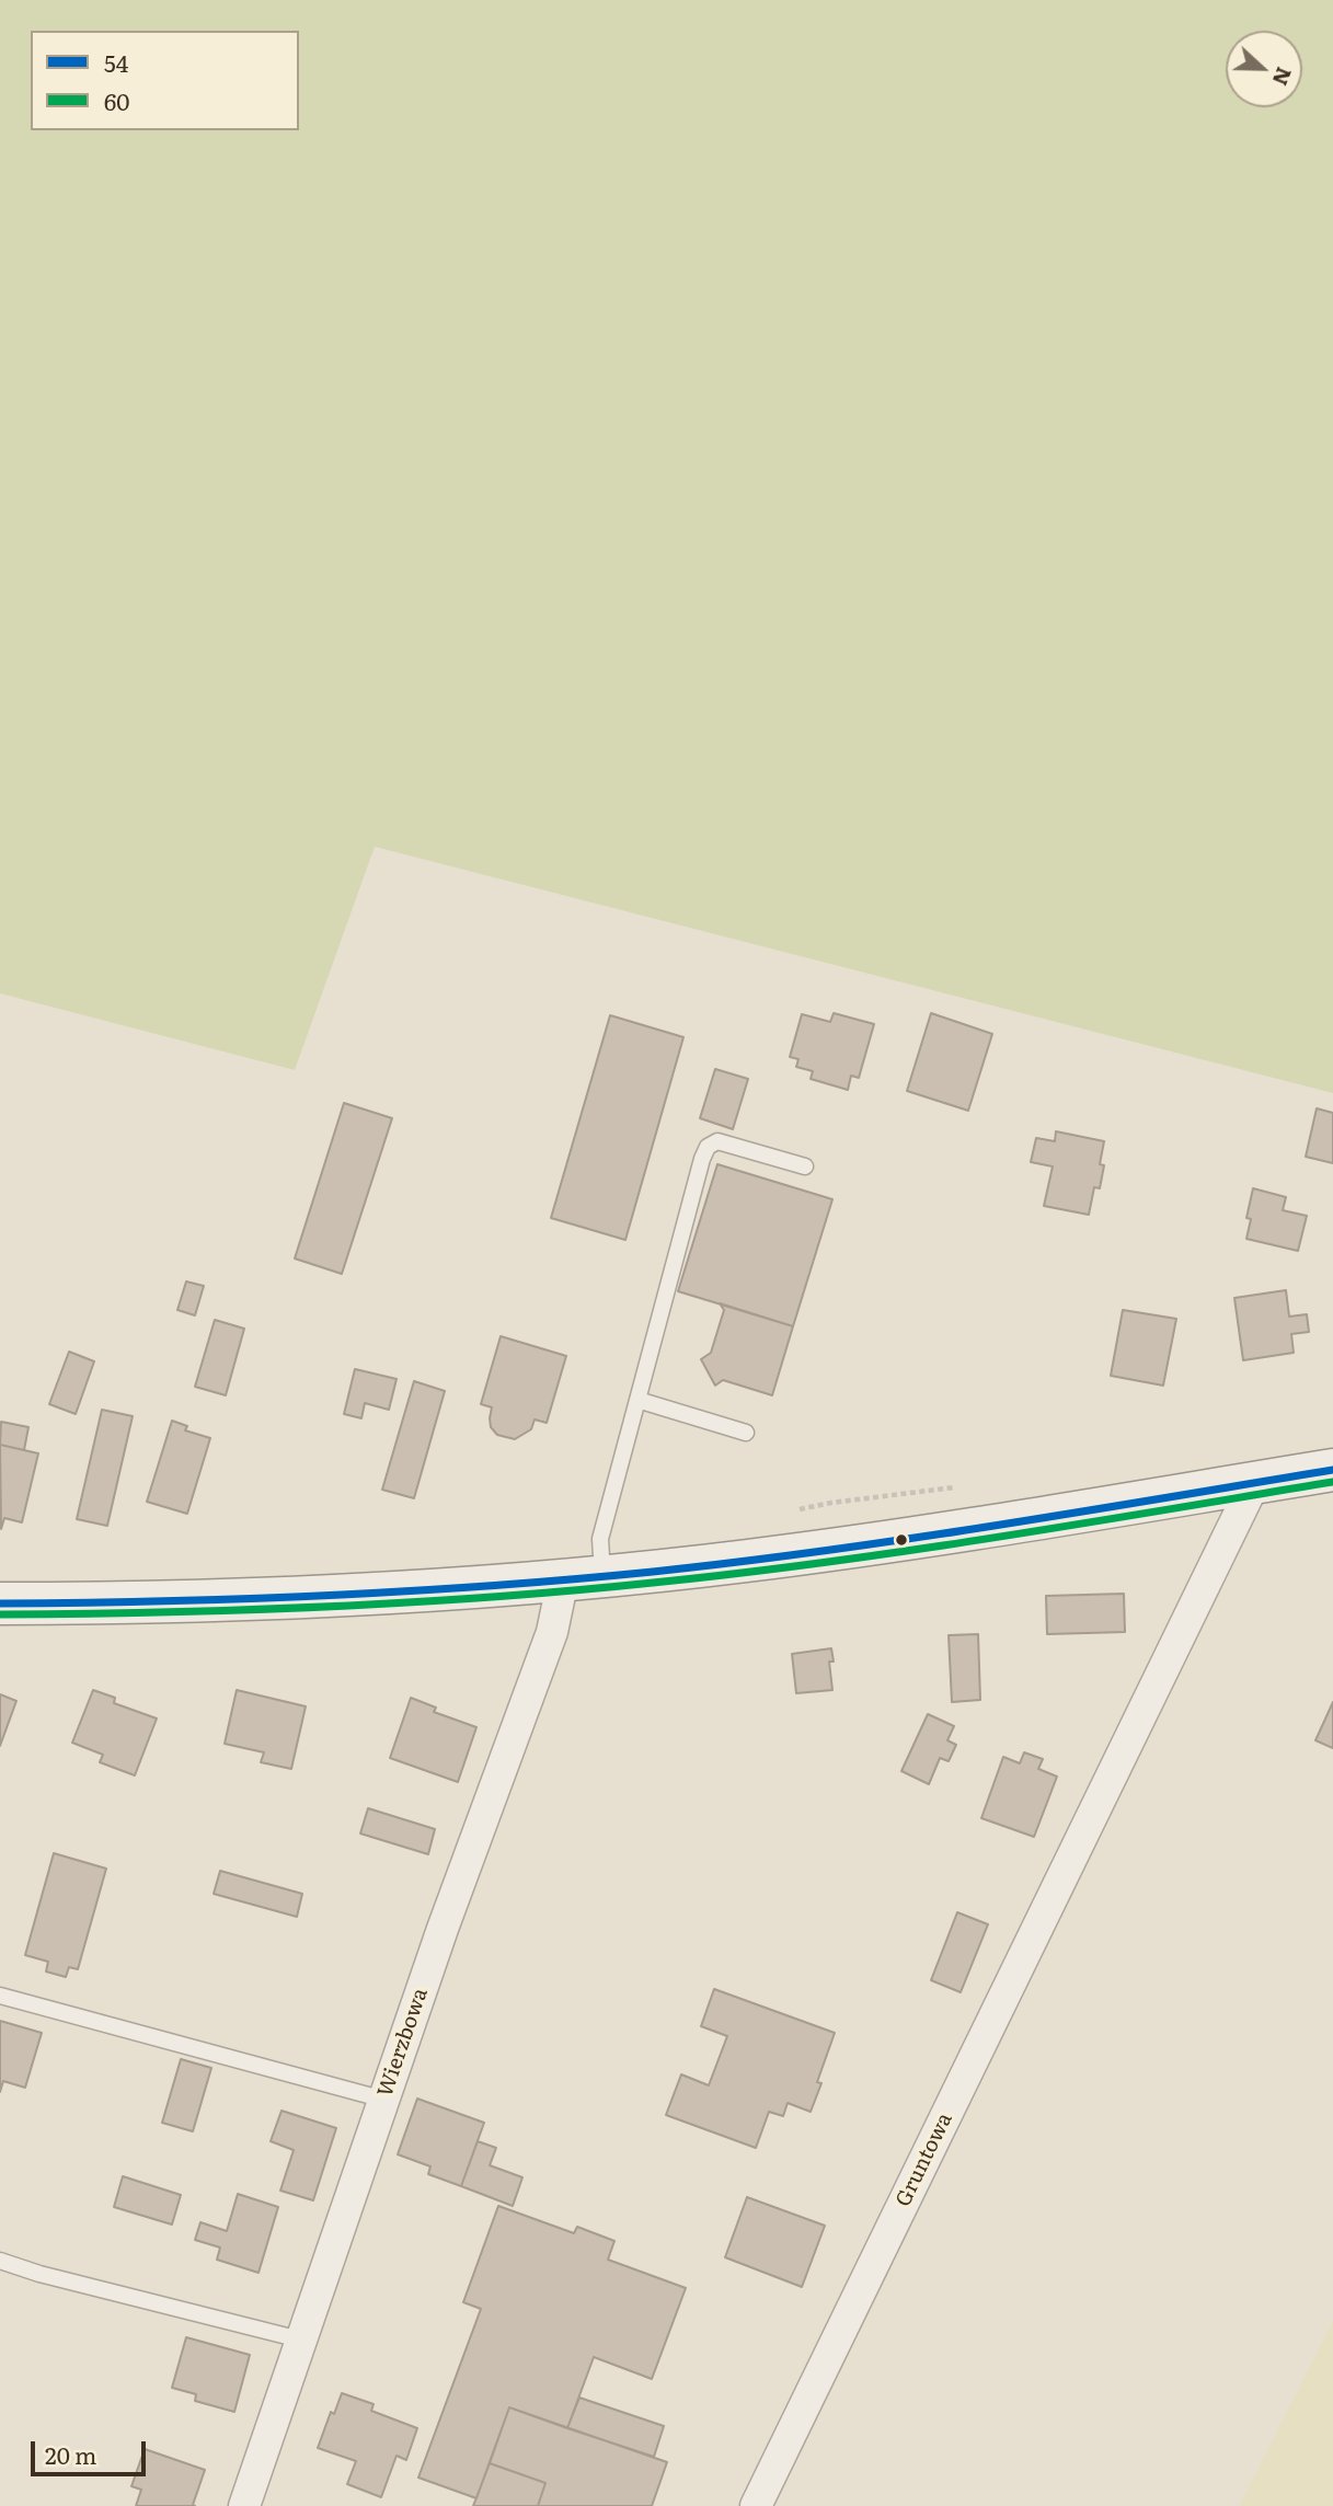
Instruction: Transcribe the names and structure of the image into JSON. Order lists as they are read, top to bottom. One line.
{"streets":{"street":["Wierzbowa","Gruntowa"]},"lines":["transit line 54","transit line 60"],"legend":["54","60"],"scale_bar":"20 m","north":"right"}
